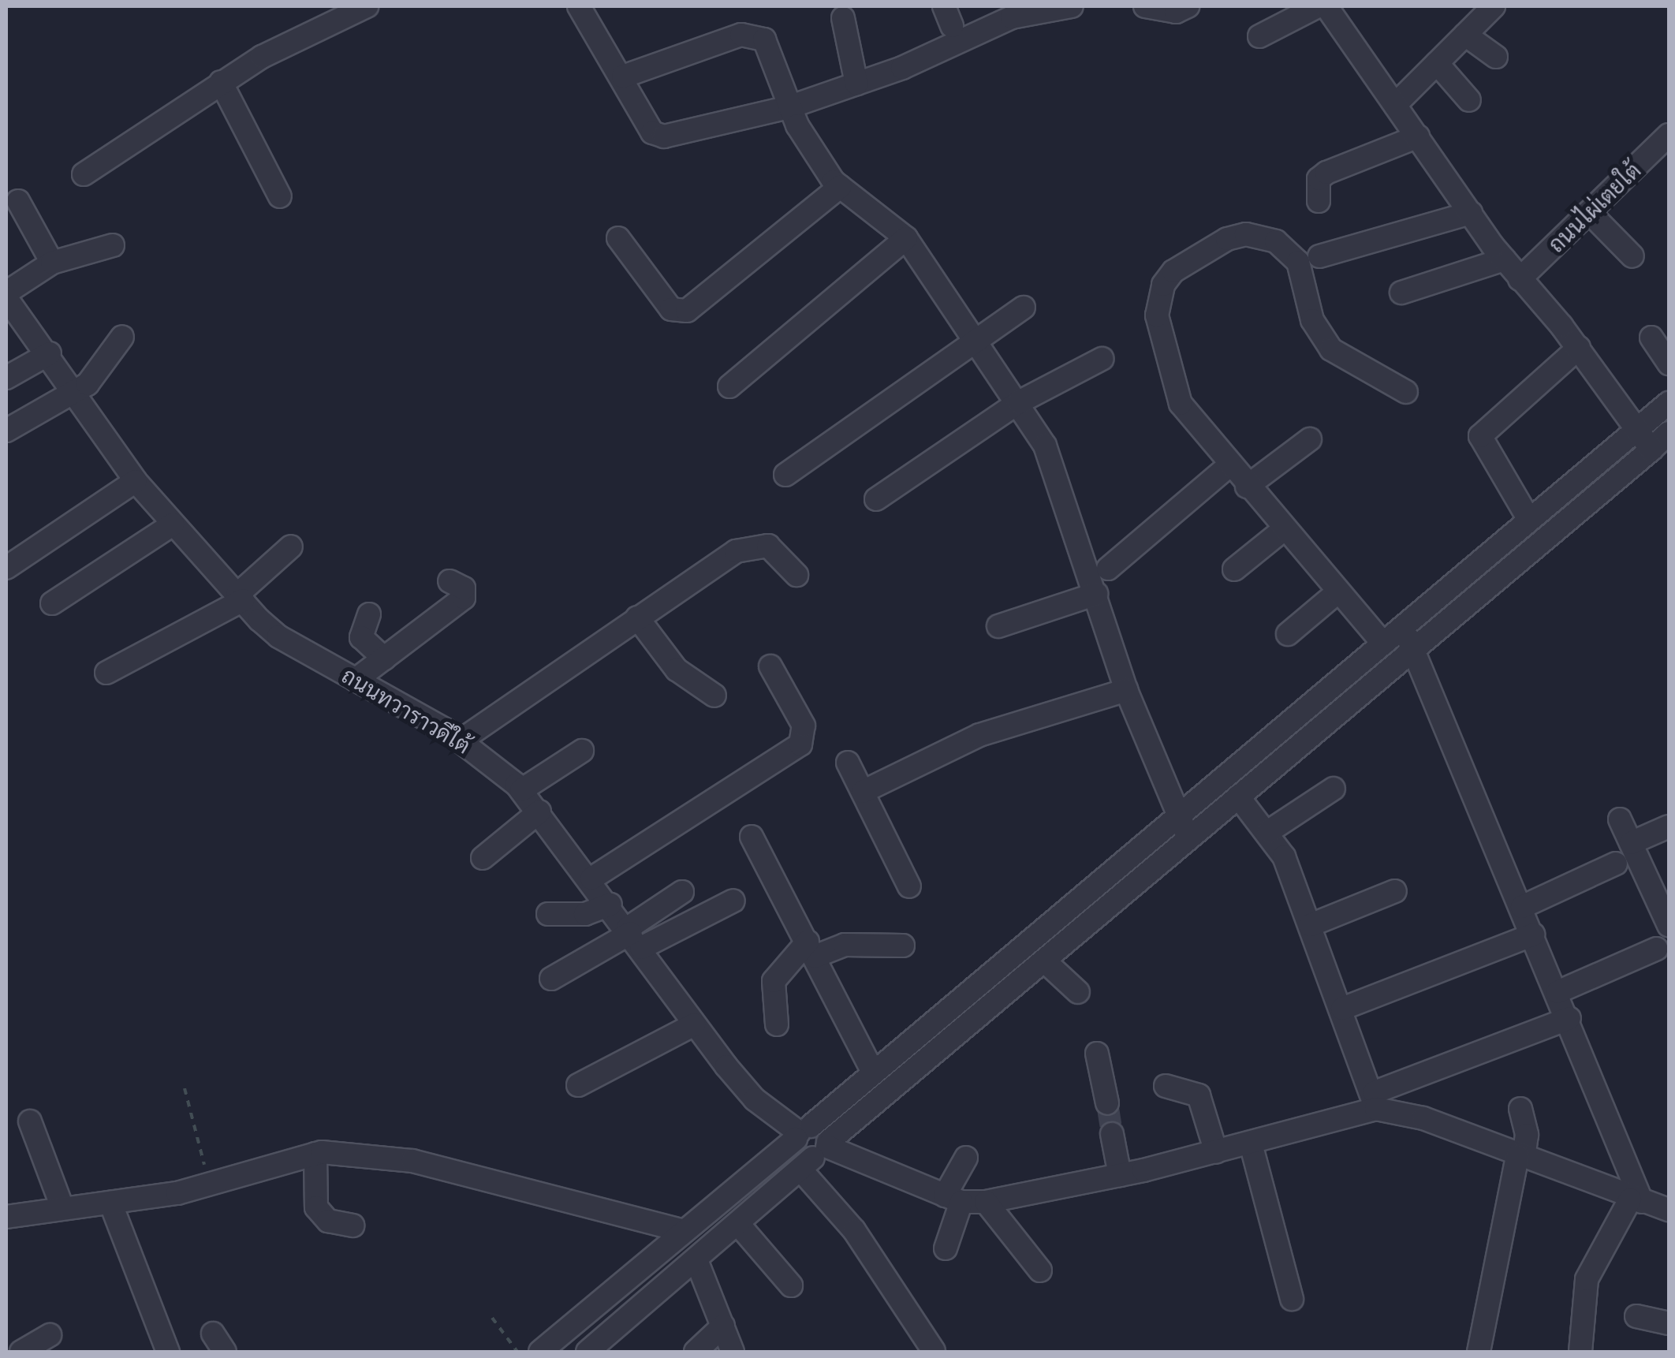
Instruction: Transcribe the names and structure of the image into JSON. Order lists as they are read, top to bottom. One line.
{"streets":{"street":["ถนนไผ่เตยใต้","ถนนทวาราวดีใต้"]}}
